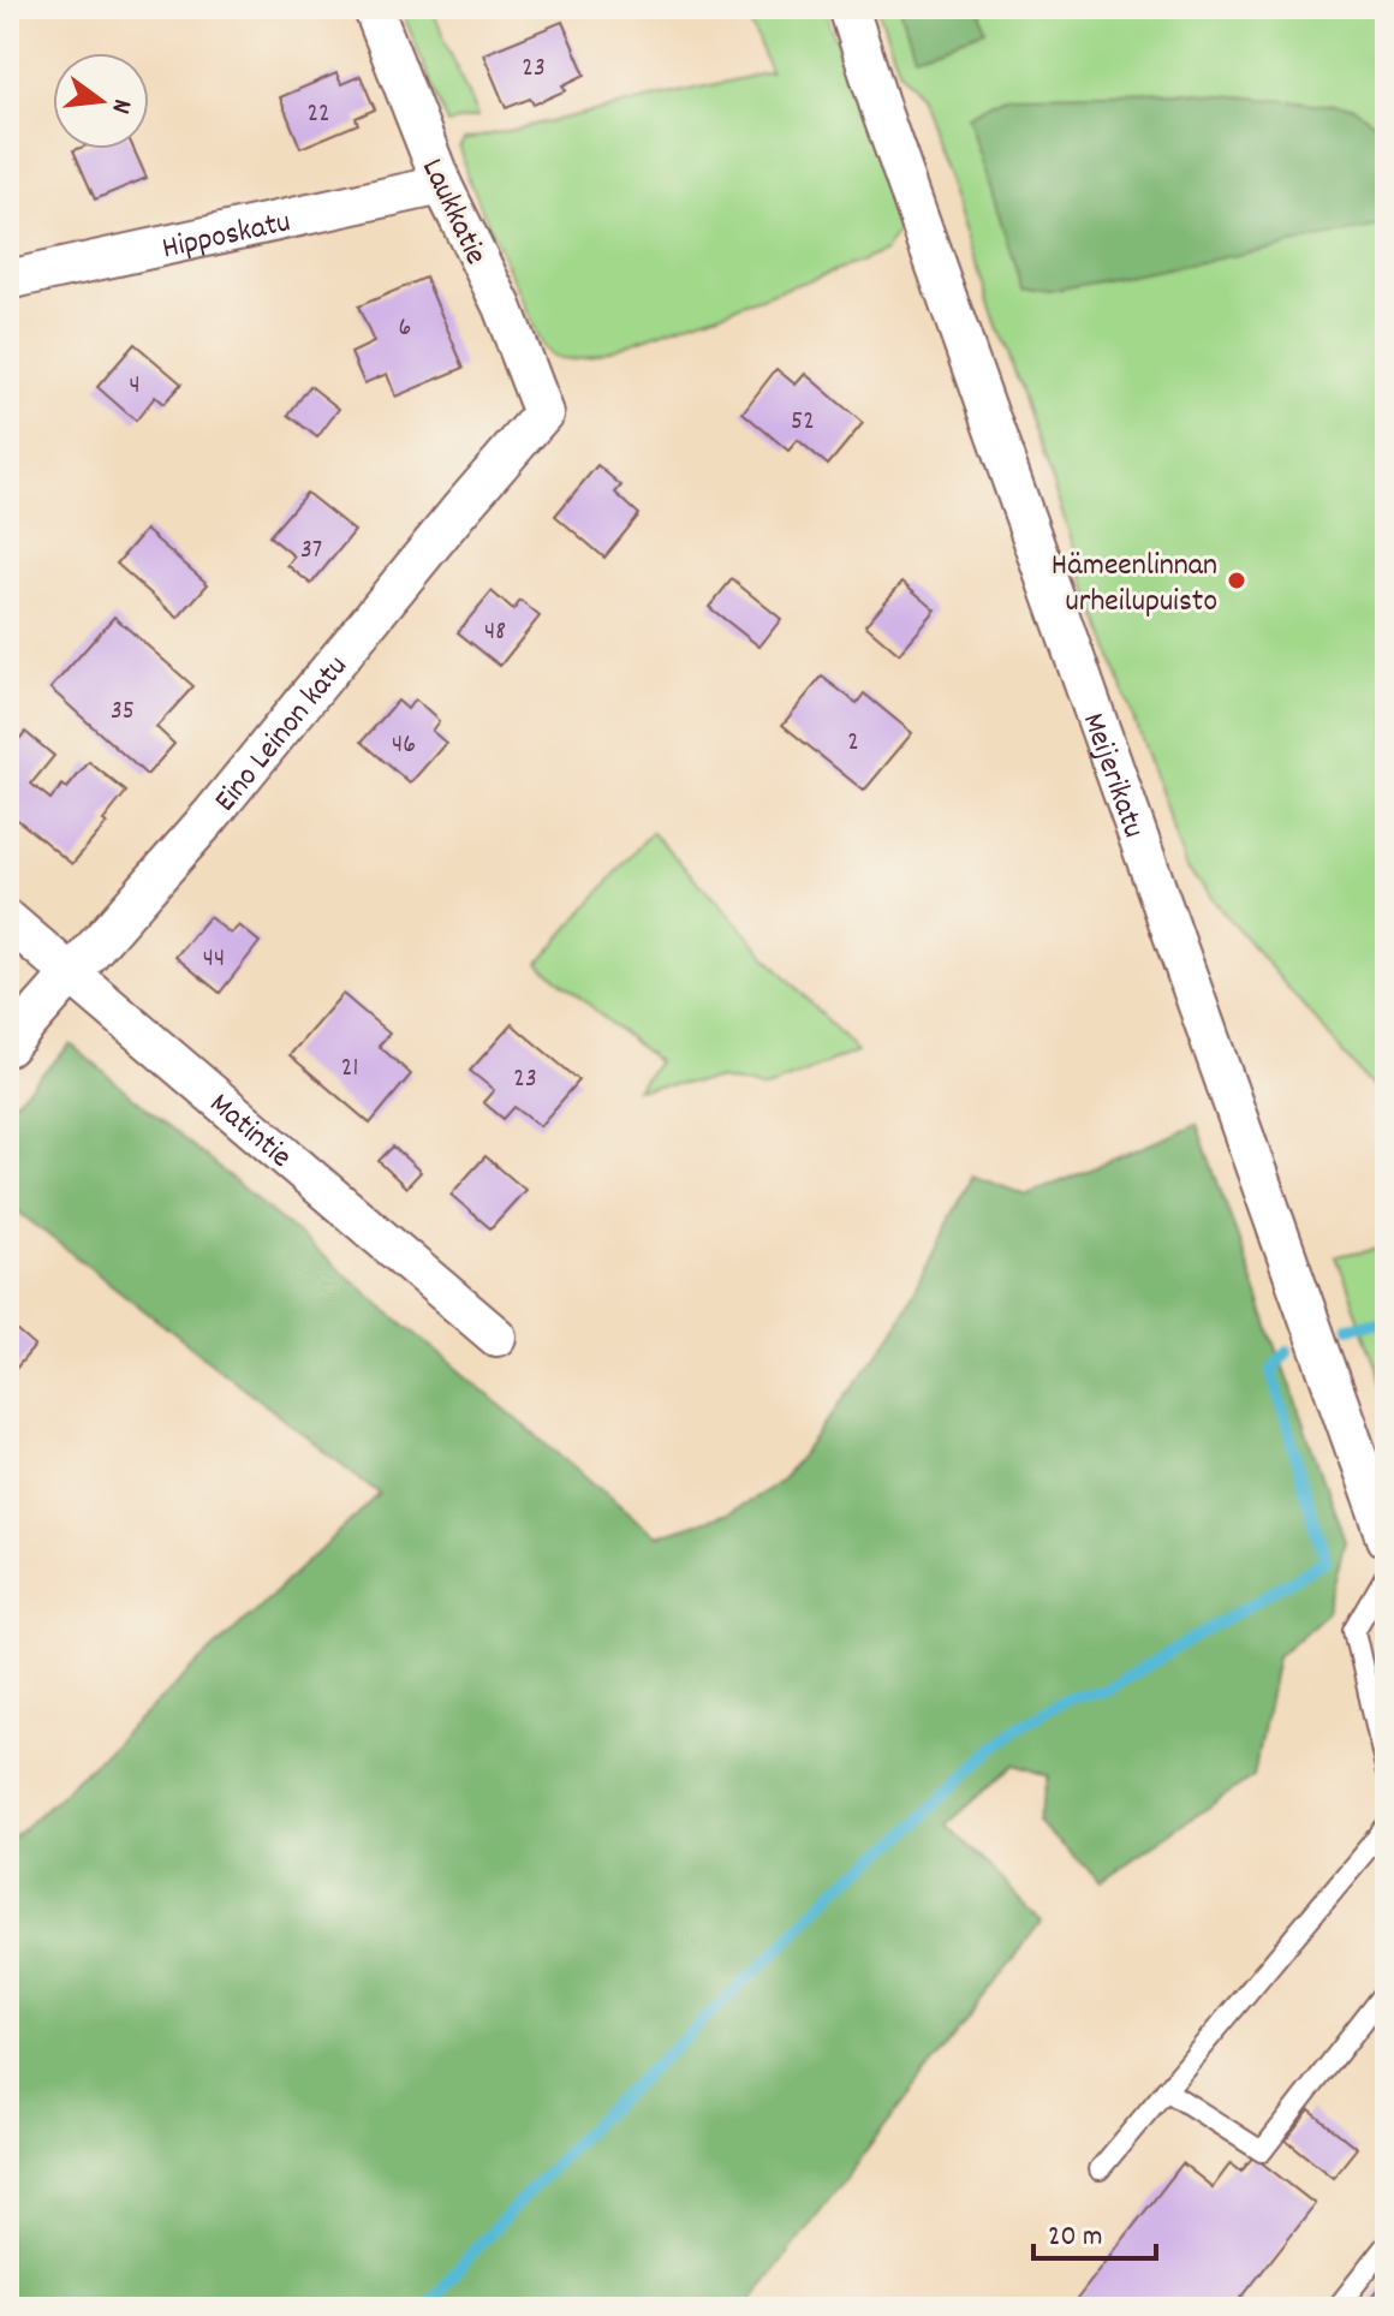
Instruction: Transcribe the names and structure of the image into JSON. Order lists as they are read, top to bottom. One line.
{"streets":{"street":["Laukkatie","Hipposkatu","Eino Leinon katu","Meijerikatu","Matintie"]},"crossings":[["Laukkatie","Hipposkatu"],["Laukkatie","Eino Leinon katu"],["Eino Leinon katu","Matintie"]],"places":["Hämeenlinnan urheilupuisto"],"house_numbers":["23","22","6","4","52","37","48","35","2","46","44","21","23"],"scale_bar":"20 m","north":"right"}
